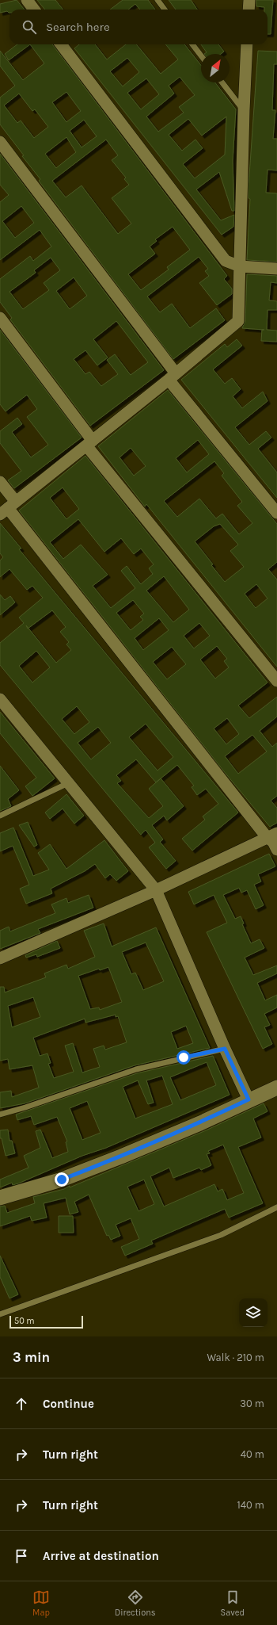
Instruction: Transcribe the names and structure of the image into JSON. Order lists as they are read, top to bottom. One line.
{"scale_bar":"50 m","north":"top right","page":{"search":"Search here","scale":"50 m","heading":["3 min","Walk · 210 m"],"list":[["Continue","30 m"],["Turn right","40 m"],["Turn right","140 m"],"Arrive at destination"],"nav":["Map","Directions","Saved"]}}
